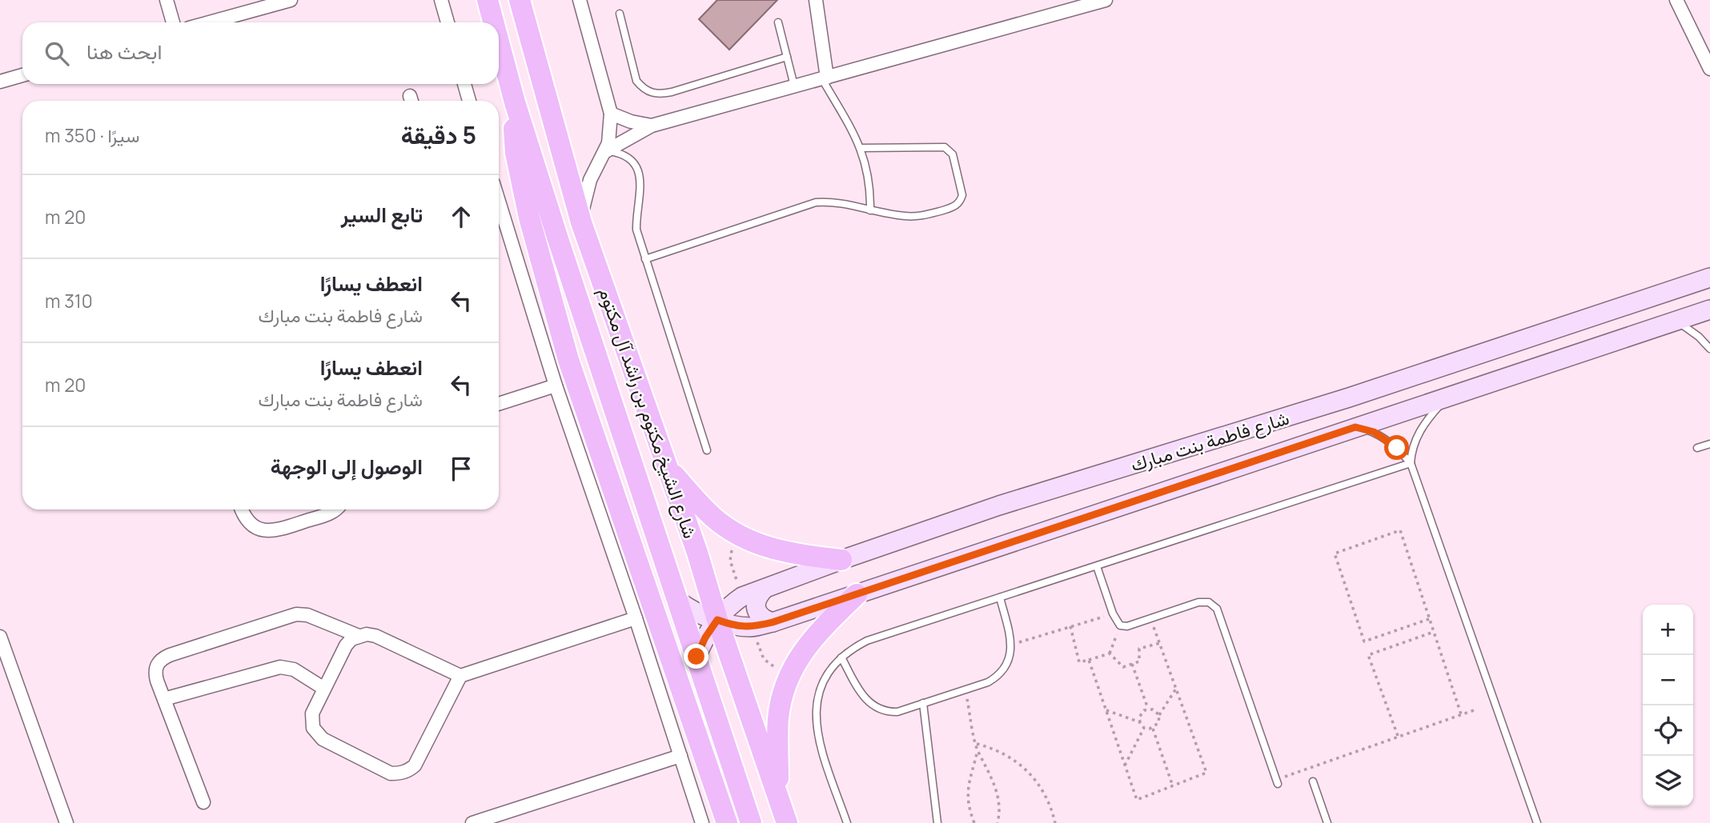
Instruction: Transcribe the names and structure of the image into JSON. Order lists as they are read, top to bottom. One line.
{"streets":{"main road":["شارع الشيخ مكتوم بن راشد آل مكتوم"],"street":["شارع فاطمة بنت مبارك"]},"crossings":[["شارع الشيخ مكتوم بن راشد آل مكتوم","شارع فاطمة بنت مبارك"]],"page":{"search":"ابحث هنا","heading":["5 دقيقة","سيرًا · 350 m"],"list":[["تابع السير","20 m"],["انعطف يسارًا","شارع فاطمة بنت مبارك","310 m"],["انعطف يسارًا","شارع فاطمة بنت مبارك","20 m"],"الوصول إلى الوجهة"],"map_buttons":["+","−"]}}
